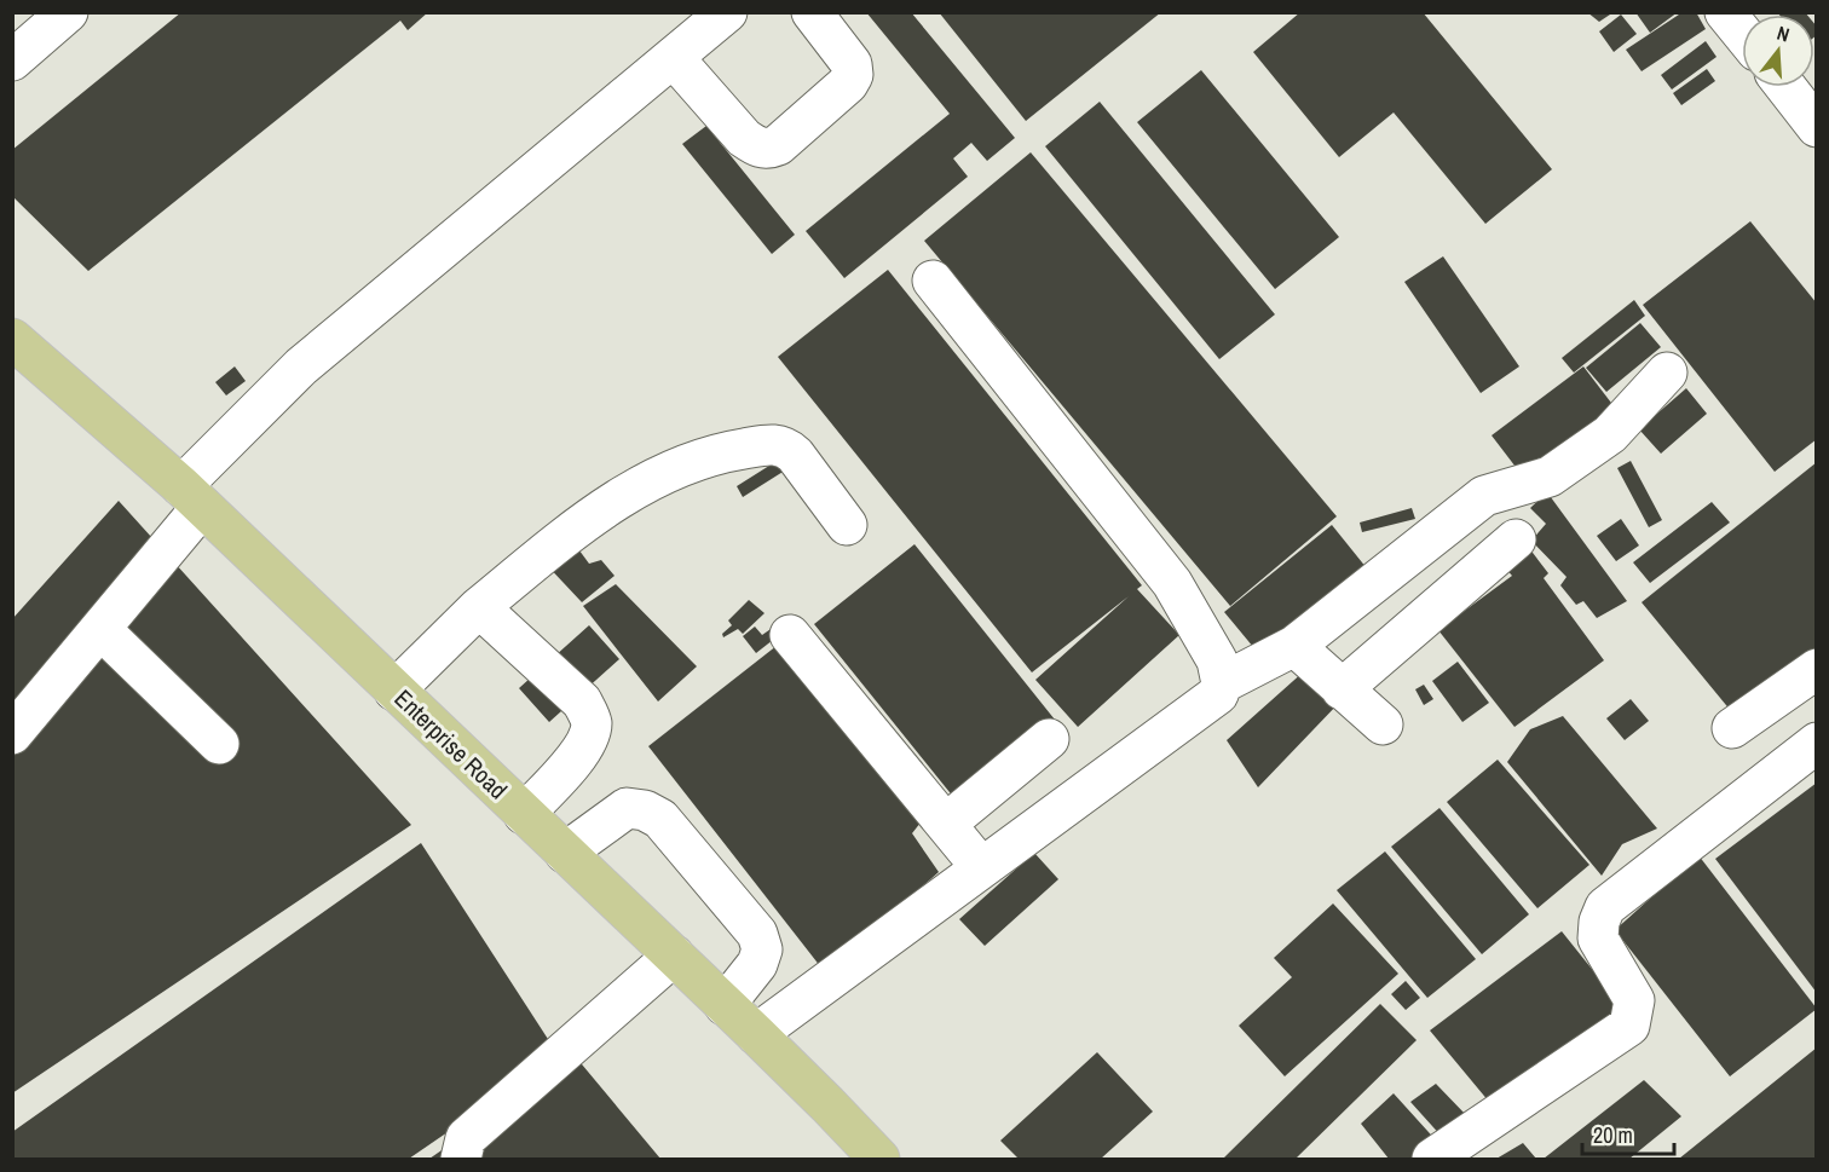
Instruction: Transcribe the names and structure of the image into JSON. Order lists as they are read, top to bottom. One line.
{"streets":{"main road":["Enterprise Road"]},"scale_bar":"20 m","north":"top"}
